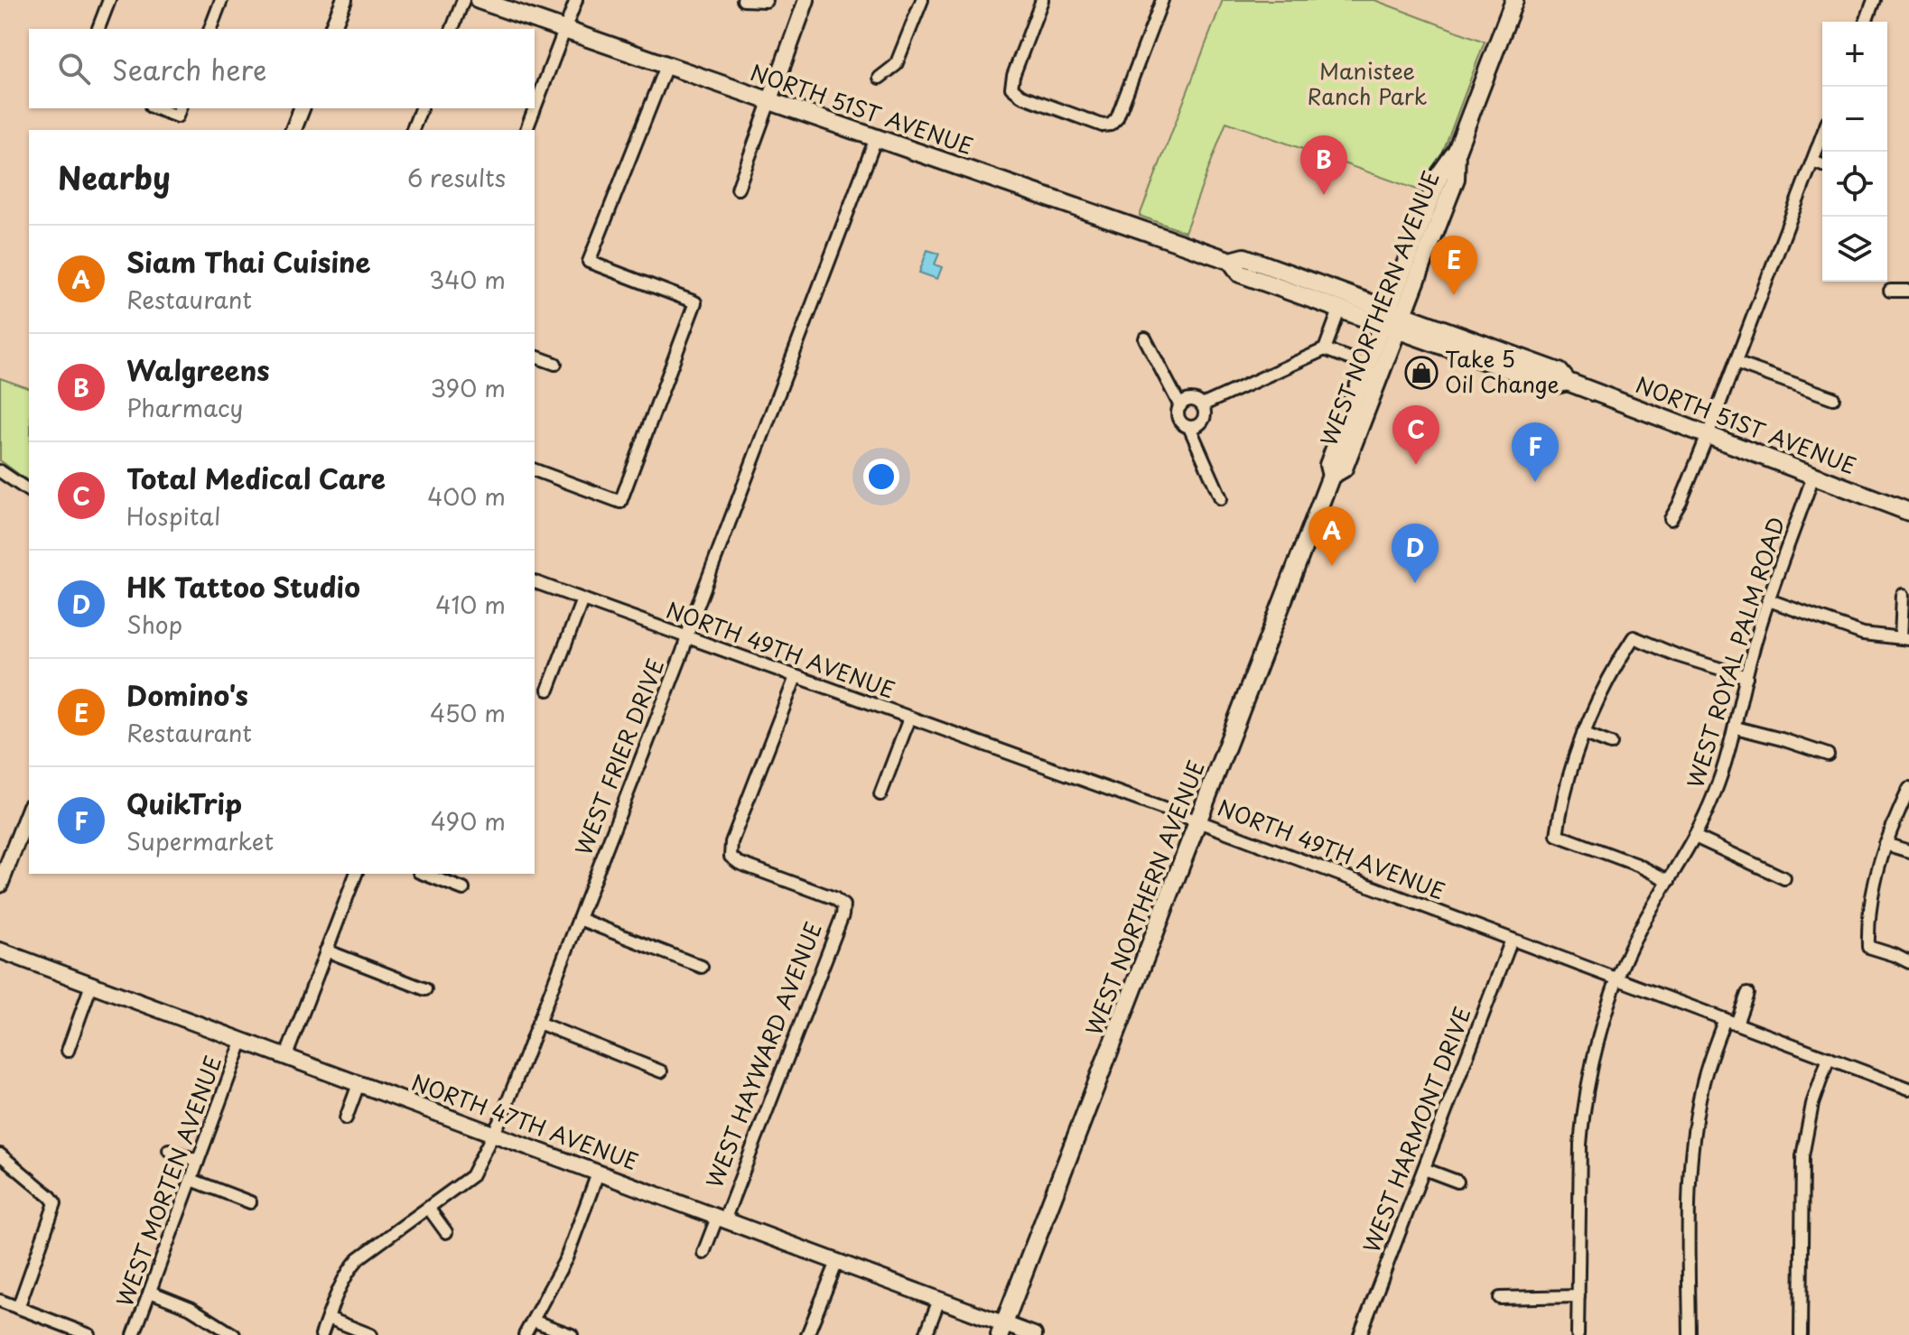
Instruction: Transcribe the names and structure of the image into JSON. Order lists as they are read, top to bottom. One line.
{"streets":{"main road":["NORTH 51ST AVENUE","WEST NORTHERN AVENUE"],"street":["NORTH 49TH AVENUE","WEST ROYAL PALM ROAD","WEST FRIER DRIVE","WEST HAYWARD AVENUE","NORTH 47TH AVENUE","WEST HARMONT DRIVE","WEST MORTEN AVENUE"]},"crossings":[["NORTH 51ST AVENUE","WEST NORTHERN AVENUE"],["NORTH 51ST AVENUE","WEST ROYAL PALM ROAD"],["NORTH 51ST AVENUE","WEST FRIER DRIVE"],["WEST NORTHERN AVENUE","NORTH 49TH AVENUE"],["WEST NORTHERN AVENUE","NORTH 47TH AVENUE"],["NORTH 49TH AVENUE","WEST ROYAL PALM ROAD"],["NORTH 49TH AVENUE","WEST FRIER DRIVE"],["NORTH 49TH AVENUE","WEST HAYWARD AVENUE"],["NORTH 49TH AVENUE","WEST HARMONT DRIVE"],["WEST FRIER DRIVE","NORTH 47TH AVENUE"],["WEST HAYWARD AVENUE","NORTH 47TH AVENUE"],["NORTH 47TH AVENUE","WEST MORTEN AVENUE"]],"parks":["Manistee Ranch Park"],"places":{"shop":["Take 5 Oil Change"]},"page":{"map_buttons":["+","−"],"search":"Search here","heading":["Nearby","6 results"],"pins":["B","E","C","F","A","D"],"list":[{"mark":"A","name":"Siam Thai Cuisine","note":"Restaurant","value":"340 m"},{"mark":"B","name":"Walgreens","note":"Pharmacy","value":"390 m"},{"mark":"C","name":"Total Medical Care","note":"Hospital","value":"400 m"},{"mark":"D","name":"HK Tattoo Studio","note":"Shop","value":"410 m"},{"mark":"E","name":"Domino's","note":"Restaurant","value":"450 m"},{"mark":"F","name":"QuikTrip","note":"Supermarket","value":"490 m"}]}}
